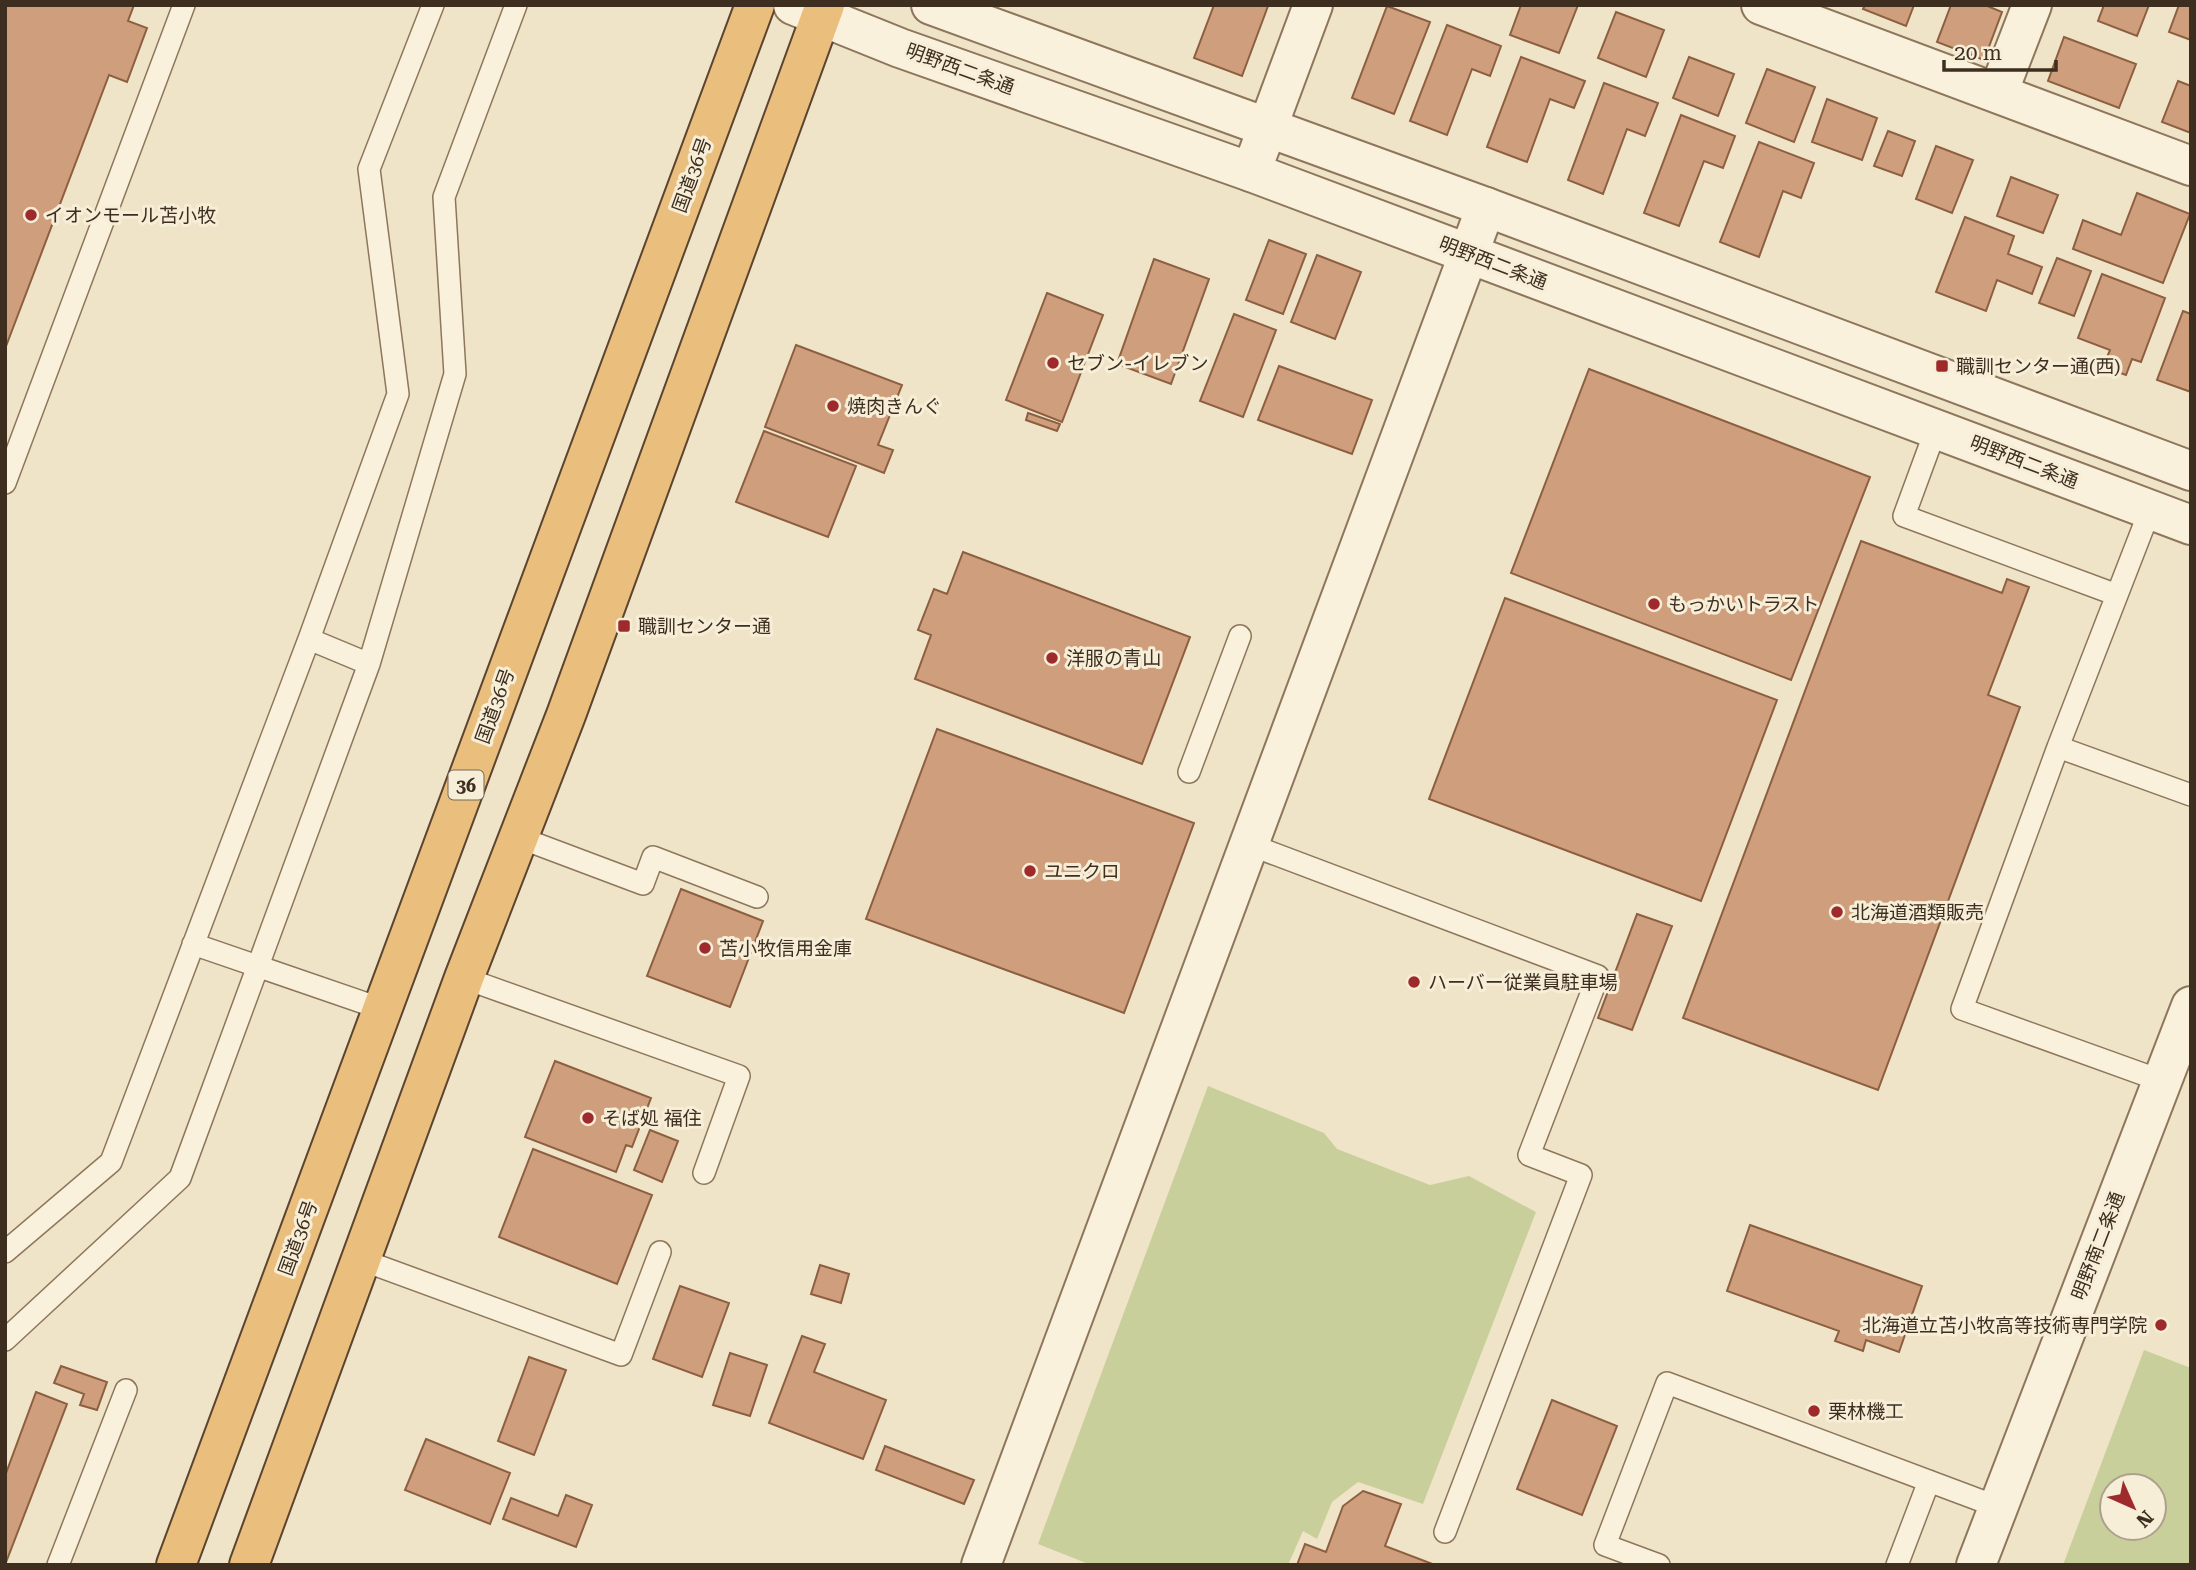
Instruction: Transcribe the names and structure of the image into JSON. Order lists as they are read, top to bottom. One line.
{"streets":{"highway":["国道36号","36"],"street":["明野西二条通","明野南二条通"]},"places":{"other":["イオンモール苫小牧","セブン-イレブン","焼肉きんぐ","もっかいトラスト","洋服の青山","ユニクロ","北海道酒類販売","苫小牧信用金庫","ハーバー従業員駐車場","そば処 福住","北海道立苫小牧高等技術専門学院","栗林機工"],"transit":["職訓センター通(西)","職訓センター通"]},"scale_bar":"20 m","north":"bottom right"}
